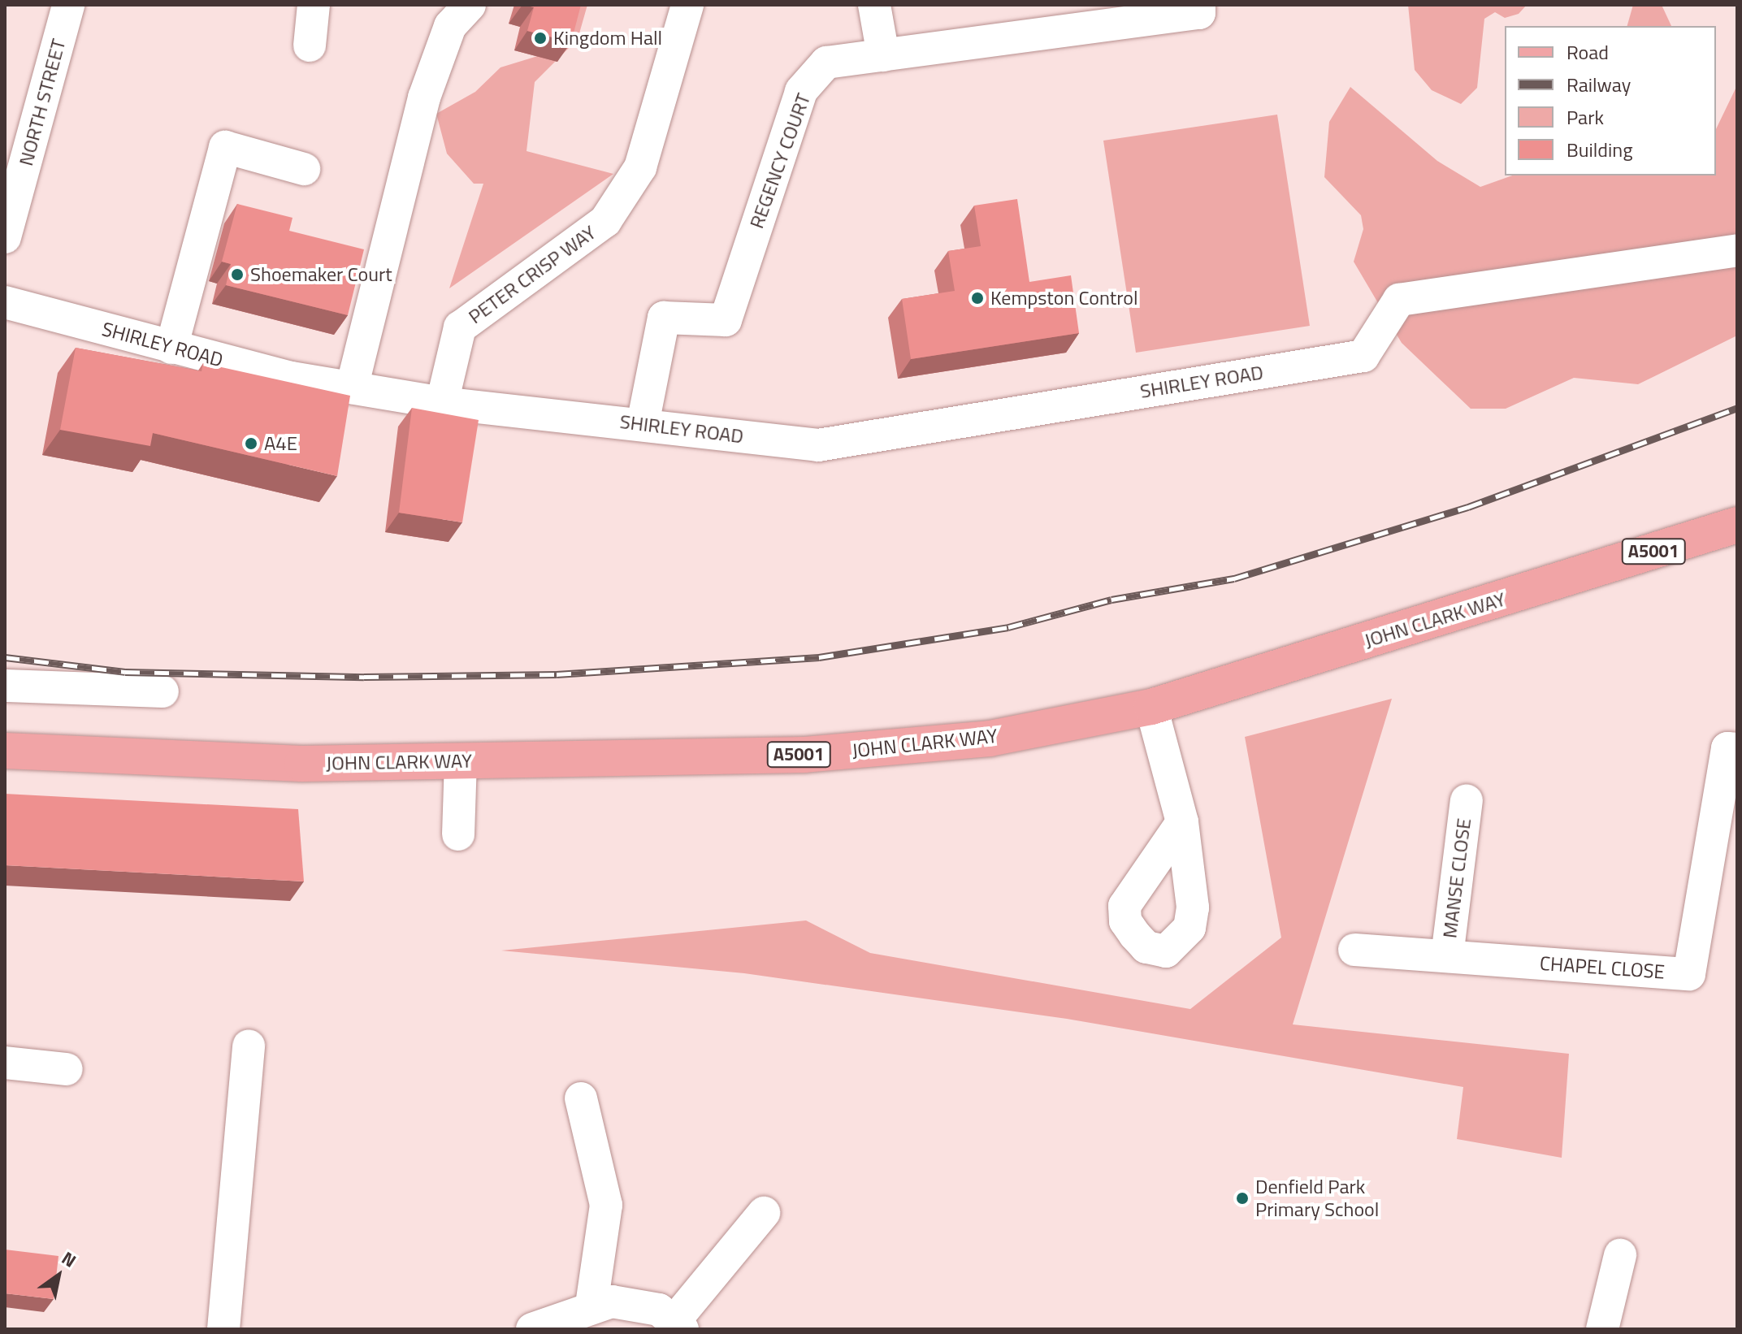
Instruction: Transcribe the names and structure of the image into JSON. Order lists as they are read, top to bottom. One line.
{"streets":{"main road":["A5001","JOHN CLARK WAY"],"street":["NORTH STREET","REGENCY COURT","PETER CRISP WAY","SHIRLEY ROAD","MANSE CLOSE","CHAPEL CLOSE"]},"crossings":[["REGENCY COURT","SHIRLEY ROAD"],["PETER CRISP WAY","SHIRLEY ROAD"],["MANSE CLOSE","CHAPEL CLOSE"]],"places":["Kingdom Hall","Shoemaker Court","Kempston Control","A4E","Denfield Park Primary School"],"legend":["Road","Railway","Park","Building"],"north":"top right"}
